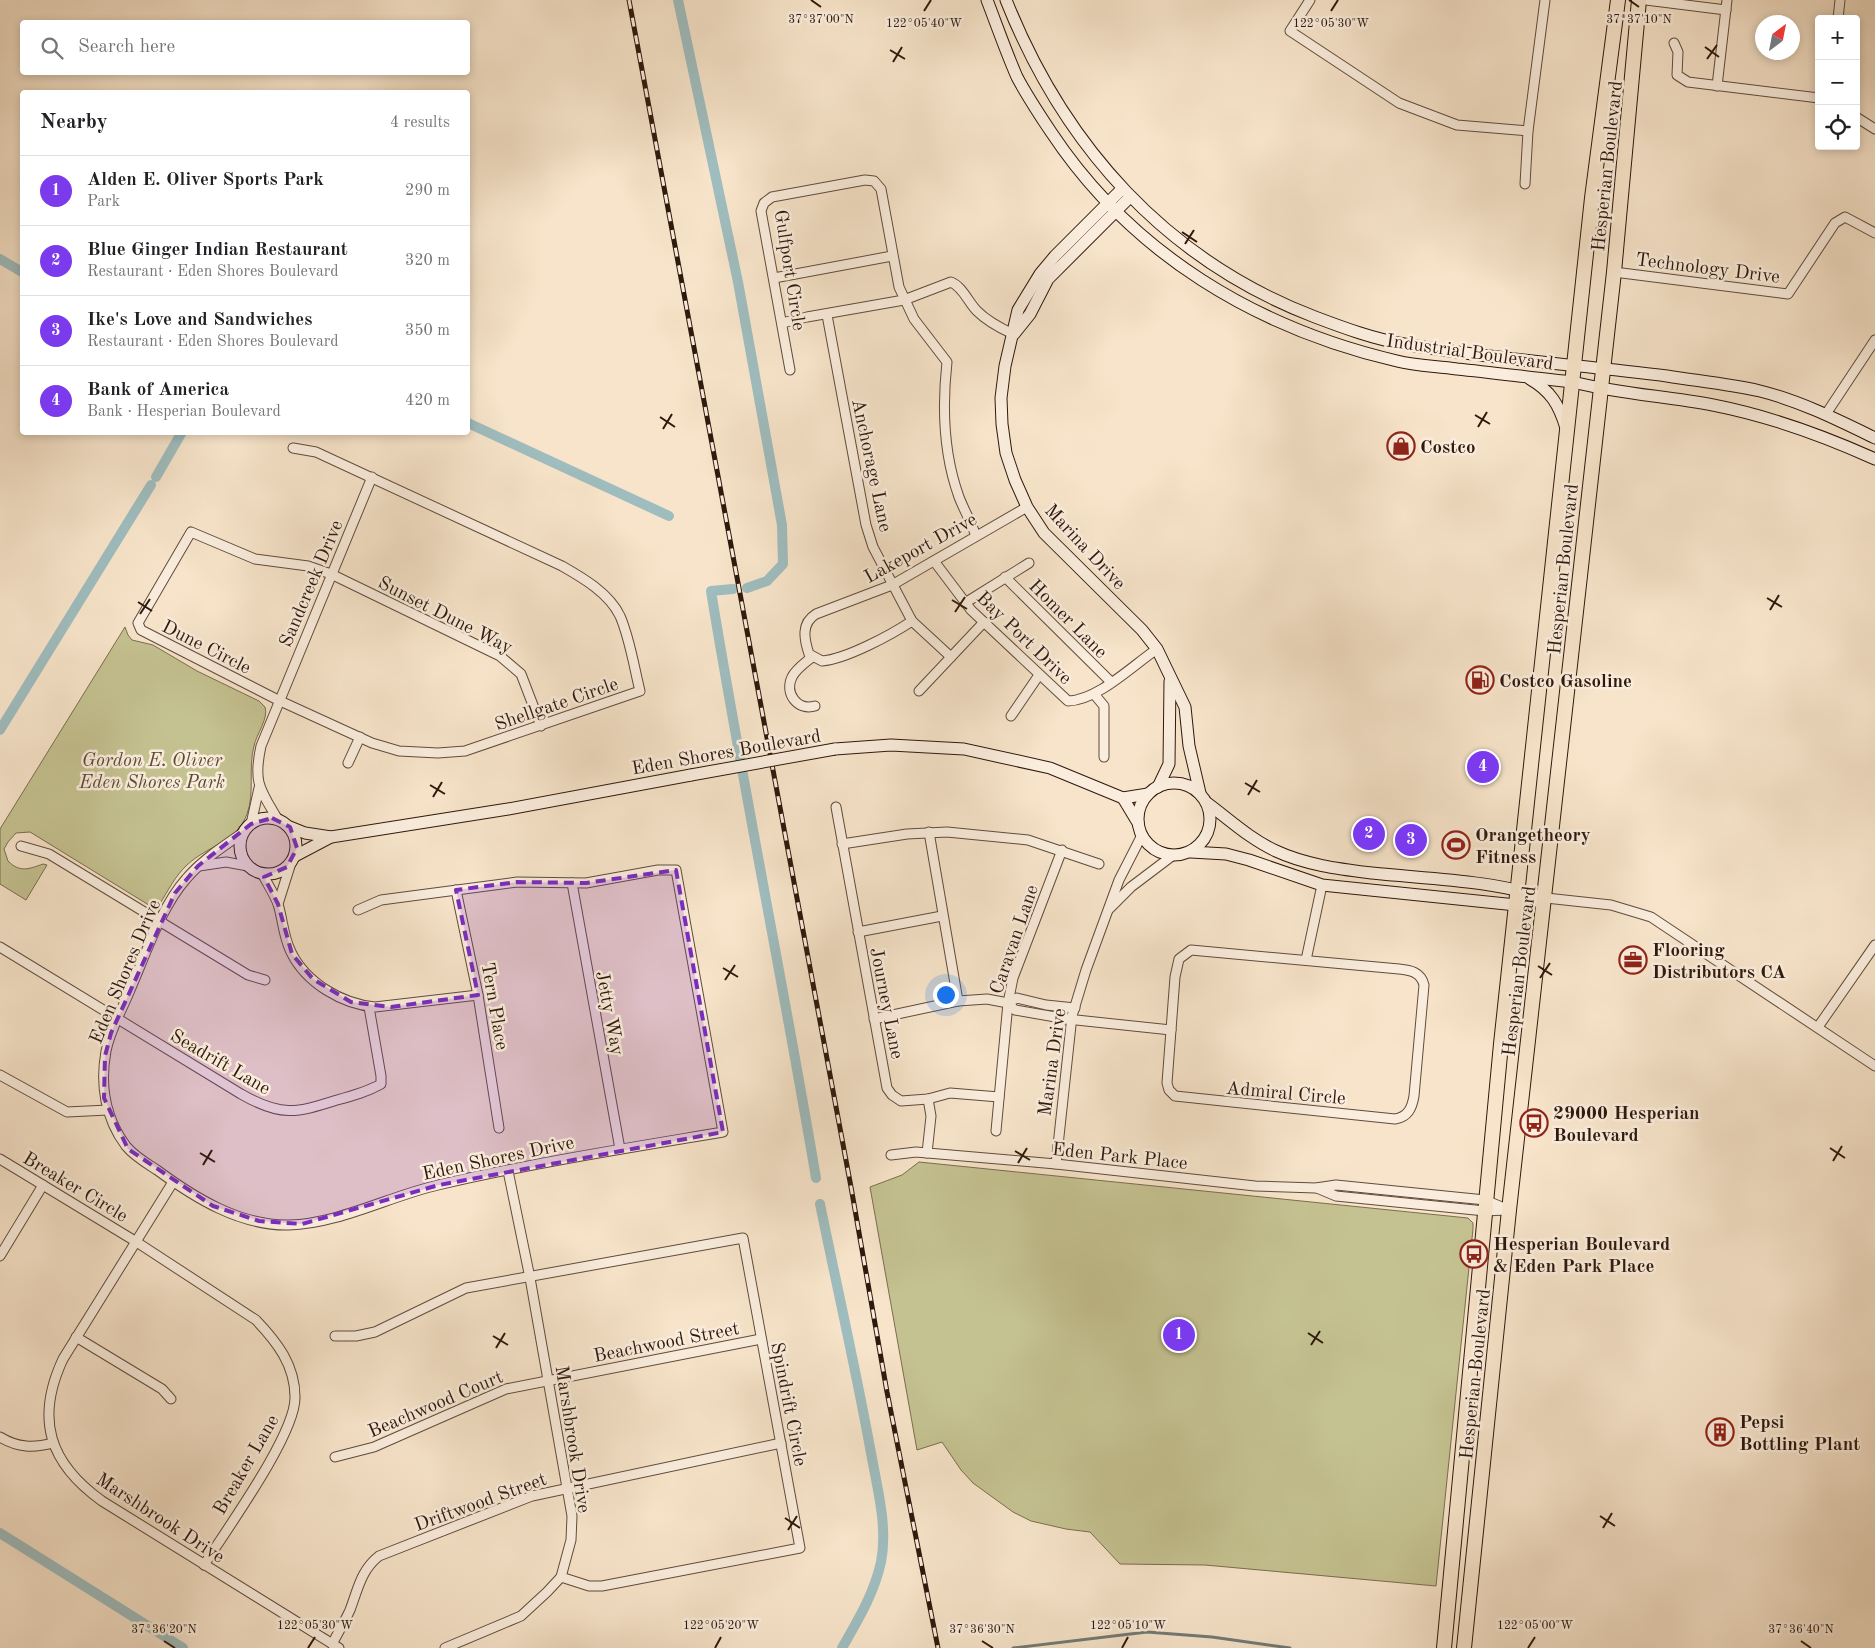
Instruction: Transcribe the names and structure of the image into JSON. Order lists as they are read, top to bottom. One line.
{"streets":{"main road":["Hesperian Boulevard"],"street":["Technology Drive","Gulfport Circle","Industrial Boulevard","Anchorage Lane","Marina Drive","Lakeport Drive","Sandcreek Drive","Sunset Dune Way","Homer Lane","Bay Port Drive","Dune Circle","Shellgate Circle","Eden Shores Boulevard","Caravan Lane","Eden Shores Drive","Journey Lane","Tern Place","Jetty Way","Seadrift Lane","Admiral Circle","Eden Park Place","Breaker Circle","Beachwood Street","Beachwood Court","Spindrift Circle","Marshbrook Drive","Breaker Lane","Driftwood Street"]},"crossings":[["Hesperian Boulevard","Technology Drive"],["Hesperian Boulevard","Industrial Boulevard"],["Hesperian Boulevard","Eden Park Place"],["Gulfport Circle","Lakeport Drive"],["Industrial Boulevard","Marina Drive"],["Anchorage Lane","Lakeport Drive"],["Marina Drive","Lakeport Drive"],["Marina Drive","Bay Port Drive"],["Marina Drive","Eden Park Place"],["Lakeport Drive","Bay Port Drive"],["Sandcreek Drive","Sunset Dune Way"],["Sandcreek Drive","Dune Circle"],["Sandcreek Drive","Shellgate Circle"],["Sandcreek Drive","Eden Shores Boulevard"],["Sandcreek Drive","Eden Shores Drive"],["Sunset Dune Way","Dune Circle"],["Sunset Dune Way","Shellgate Circle"],["Homer Lane","Bay Port Drive"],["Dune Circle","Shellgate Circle"],["Eden Shores Boulevard","Eden Shores Drive"],["Caravan Lane","Journey Lane"],["Eden Shores Drive","Tern Place"],["Eden Shores Drive","Jetty Way"],["Eden Shores Drive","Seadrift Lane"],["Eden Shores Drive","Marshbrook Drive"],["Breaker Circle","Marshbrook Drive"],["Breaker Circle","Breaker Lane"],["Beachwood Street","Beachwood Court"],["Beachwood Street","Spindrift Circle"],["Beachwood Street","Marshbrook Drive"],["Beachwood Court","Marshbrook Drive"],["Spindrift Circle","Marshbrook Drive"],["Spindrift Circle","Driftwood Street"],["Marshbrook Drive","Breaker Lane"],["Marshbrook Drive","Driftwood Street"]],"parks":["Gordon E. Oliver Eden Shores Park"],"places":{"shop":["Costco"],"fuel station":["Costco Gasoline"],"sports":["Orangetheory Fitness"],"office":["Flooring Distributors CA"],"bus stop":["29000 Hesperian Boulevard","Hesperian Boulevard & Eden Park Place"],"building":["Pepsi Bottling Plant"]},"north":"top right","page":{"map_buttons":["+","−"],"search":"Search here","heading":["Nearby","4 results"],"list":[{"mark":"1","name":"Alden E. Oliver Sports Park","note":"Park","value":"290 m"},{"mark":"2","name":"Blue Ginger Indian Restaurant","note":"Restaurant · Eden Shores Boulevard","value":"320 m"},{"mark":"3","name":"Ike's Love and Sandwiches","note":"Restaurant · Eden Shores Boulevard","value":"350 m"},{"mark":"4","name":"Bank of America","note":"Bank · Hesperian Boulevard","value":"420 m"}],"pins":["4","2","3","1"]},"coordinates":["37°37'00\"N","37°37'10\"N","122°05'40\"W","122°05'30\"W","122°05'20\"W","122°05'10\"W","122°05'00\"W","37°36'20\"N","37°36'30\"N","37°36'40\"N"]}
